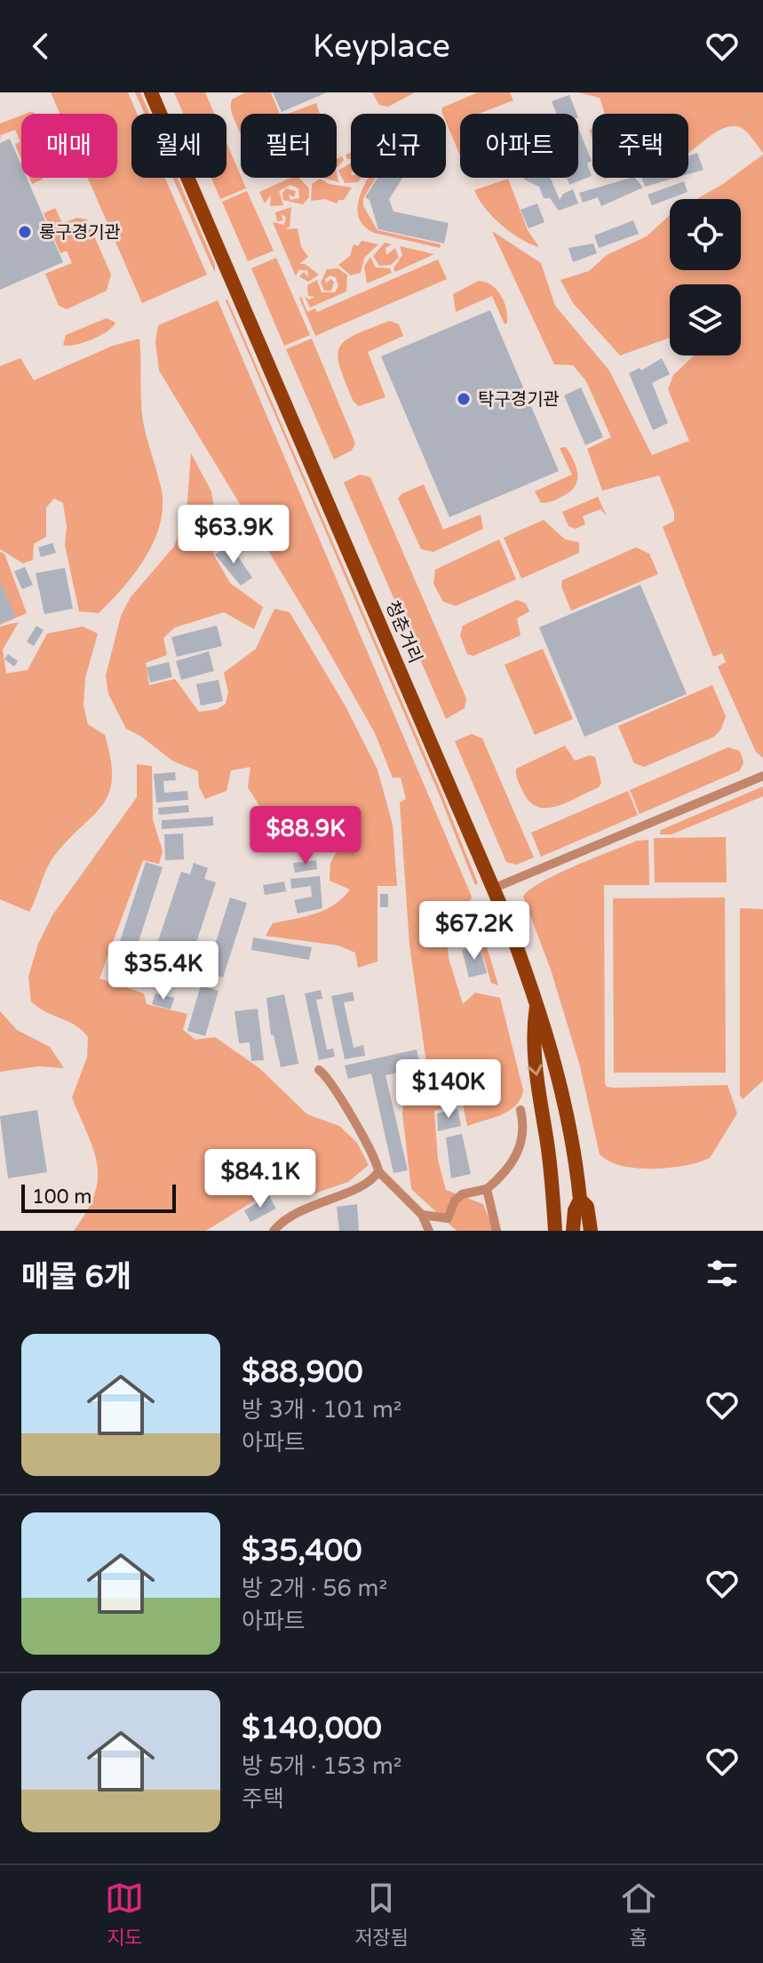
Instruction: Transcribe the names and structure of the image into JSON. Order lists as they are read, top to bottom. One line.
{"streets":{"main road":["청춘거리"]},"places":["롱구경기관","탁구경기관"],"scale_bar":"100 m","page":{"header":"Keyplace","chip":["매매","월세","필터","신규","아파트","주택"],"price":["$63.9K","$88.9K","$67.2K","$35.4K","$140K","$84.1K"],"scale":"100 m","heading":"매물 6개","list":[{"name":"$88,900","note":"방 3개 · 101 m² · 아파트"},{"name":"$35,400","note":"방 2개 · 56 m² · 아파트"},{"name":"$140,000","note":"방 5개 · 153 m² · 주택"}],"tabs":["지도","저장됨","홈"]}}
